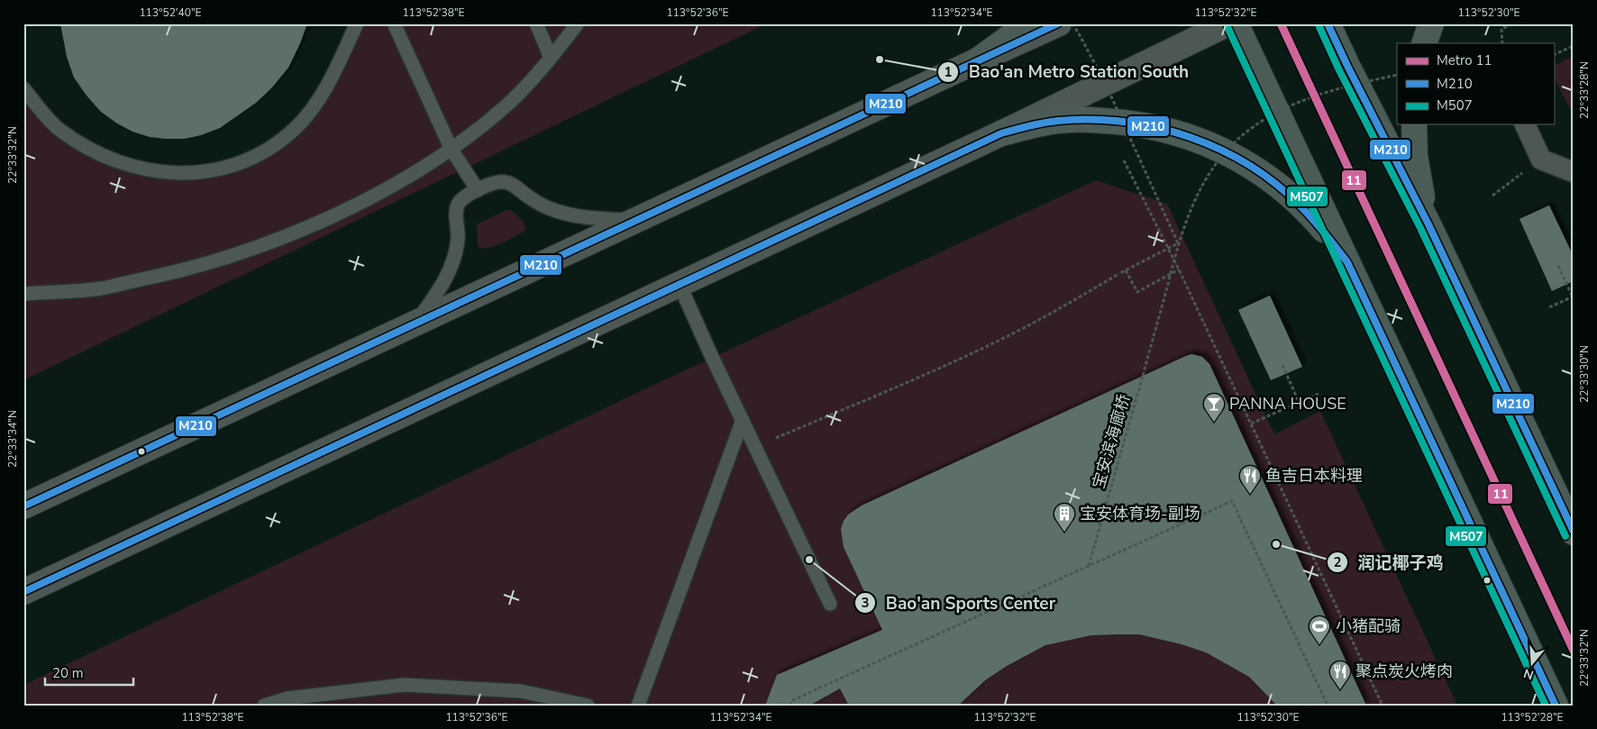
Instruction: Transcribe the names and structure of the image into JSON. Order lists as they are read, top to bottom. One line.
{"places":{"other":["Bao'an Metro Station South","润记椰子鸡","Bao'an Sports Center"],"bar":["PANNA HOUSE"],"restaurant":["鱼吉日本料理","聚点炭火烤肉"],"building":["宝安体育场-副场"],"sports":["小猪配骑"]},"lines":["metro line 11","transit line M210","transit line M507"],"legend":["Metro 11","M210","M507"],"scale_bar":"20 m","north":"bottom","coordinates":["113°52'40\"E","113°52'38\"E","113°52'36\"E","113°52'34\"E","113°52'32\"E","113°52'30\"E","22°33'28\"N","22°33'32\"N","22°33'30\"N","22°33'34\"N","113°52'28\"E"]}
